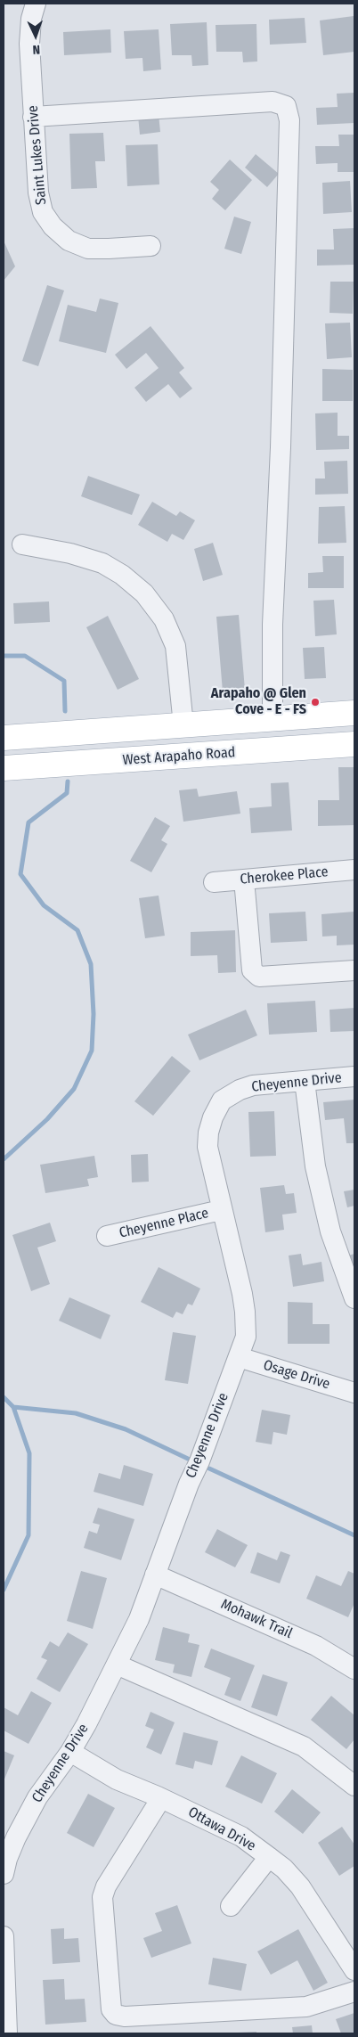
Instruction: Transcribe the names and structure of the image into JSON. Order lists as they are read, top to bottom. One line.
{"streets":{"main road":["West Arapaho Road"],"street":["Saint Lukes Drive","Cherokee Place","Cheyenne Drive","Cheyenne Place","Osage Drive","Mohawk Trail","Ottawa Drive"]},"crossings":[["Cheyenne Drive","Cheyenne Place"],["Cheyenne Drive","Osage Drive"],["Cheyenne Drive","Mohawk Trail"],["Cheyenne Drive","Ottawa Drive"]],"places":["Arapaho @ Glen Cove - E - FS"],"north":"bottom"}
